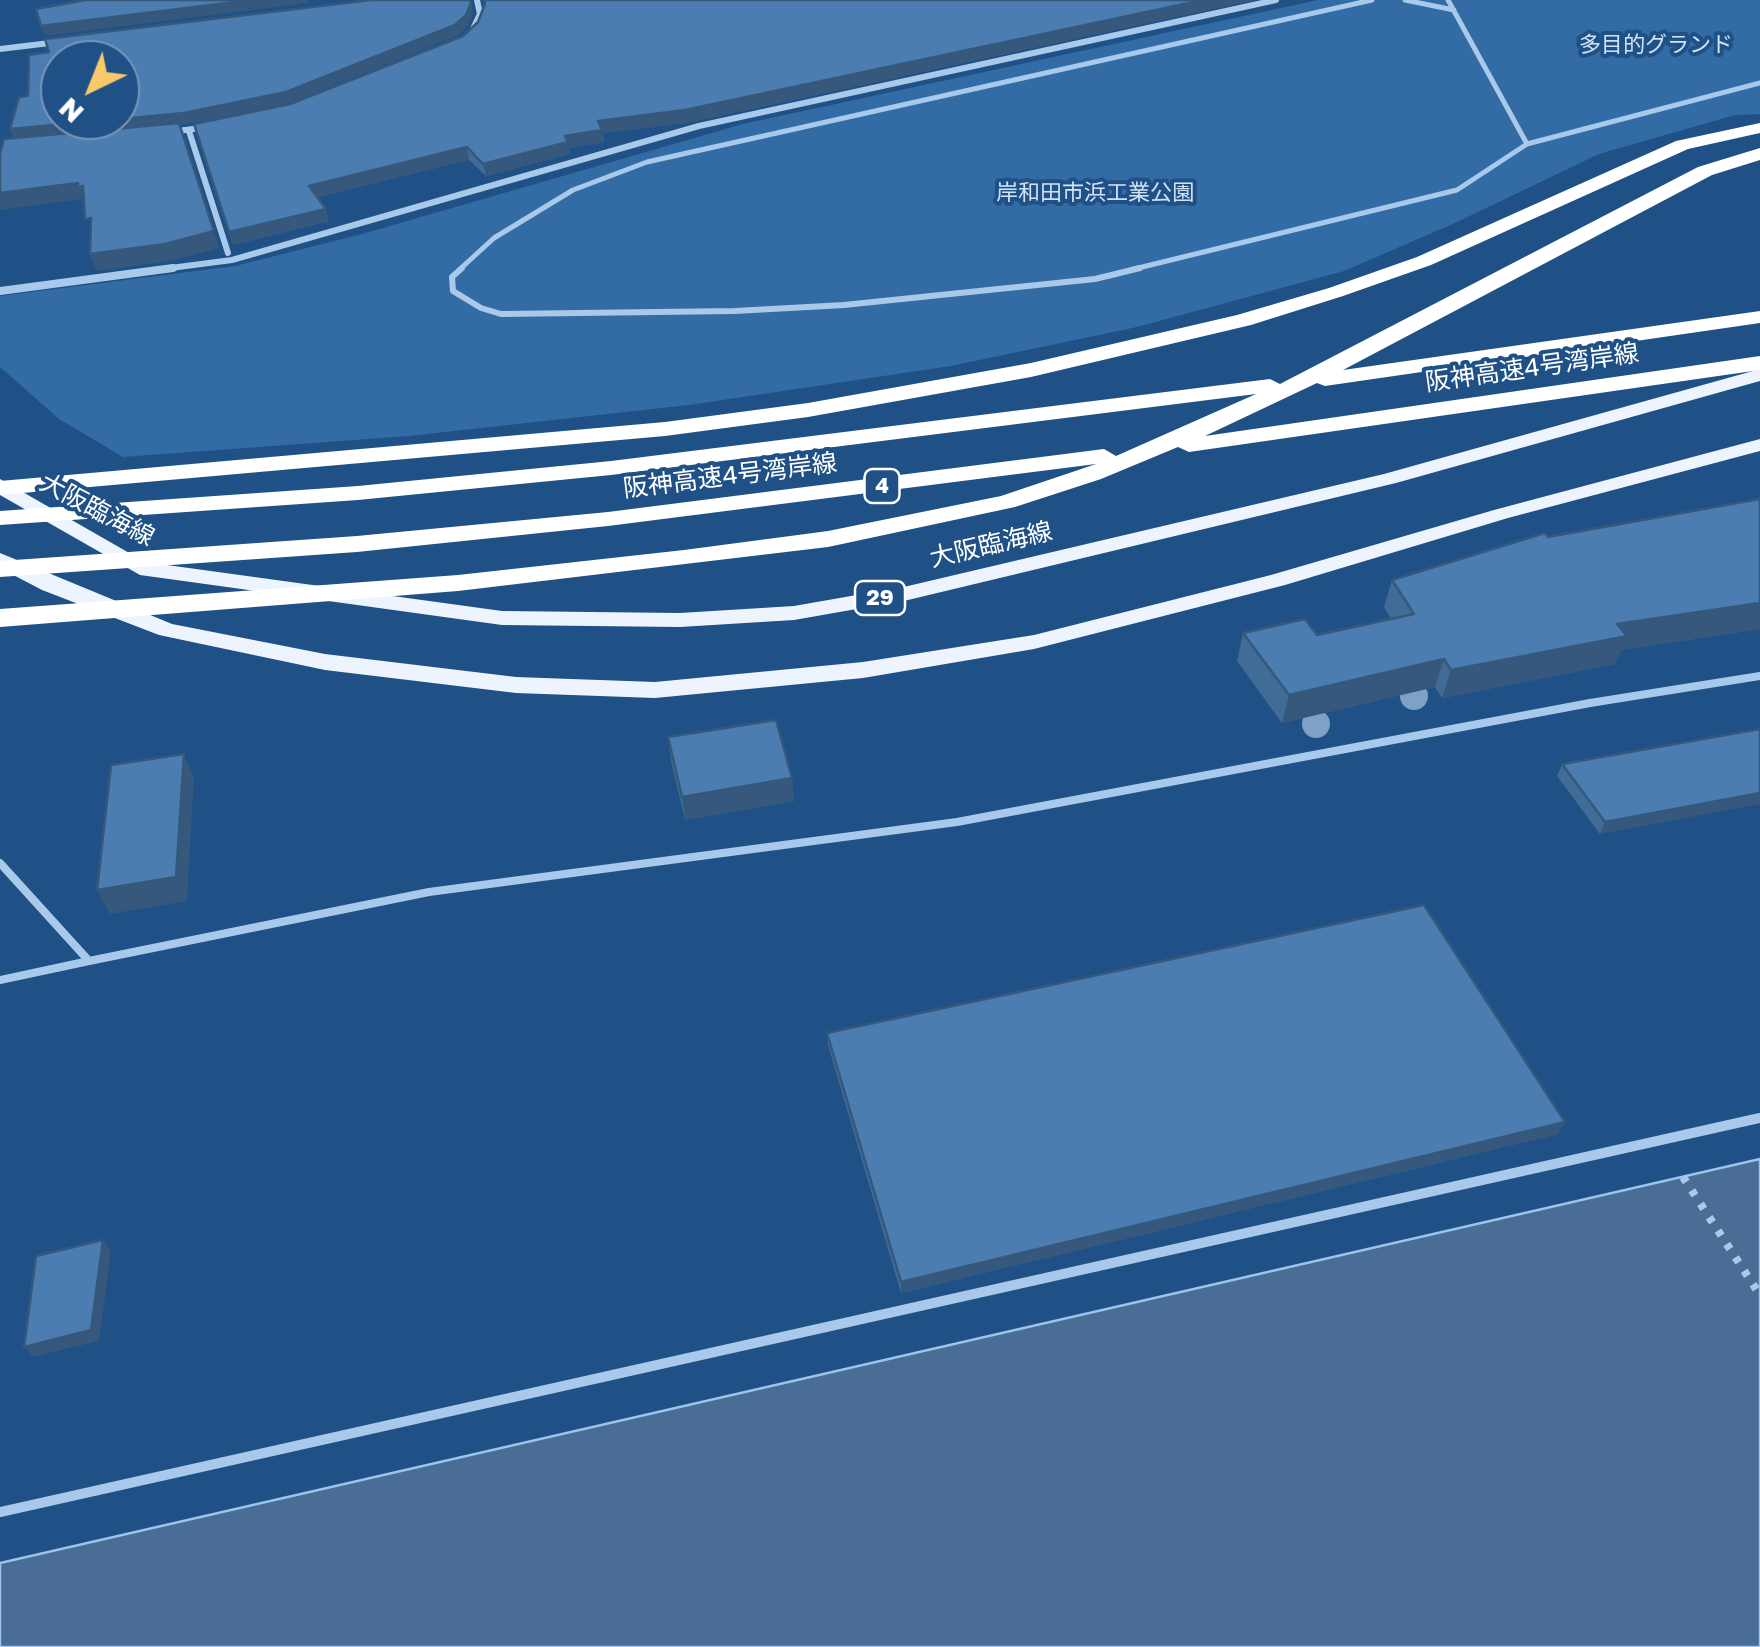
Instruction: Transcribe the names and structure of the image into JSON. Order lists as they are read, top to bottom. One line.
{"streets":{"highway":["阪神高速4号湾岸線","4"],"main road":["大阪臨海線","29"]},"parks":["多目的グランド","岸和田市浜工業公園"],"north":"bottom left"}
